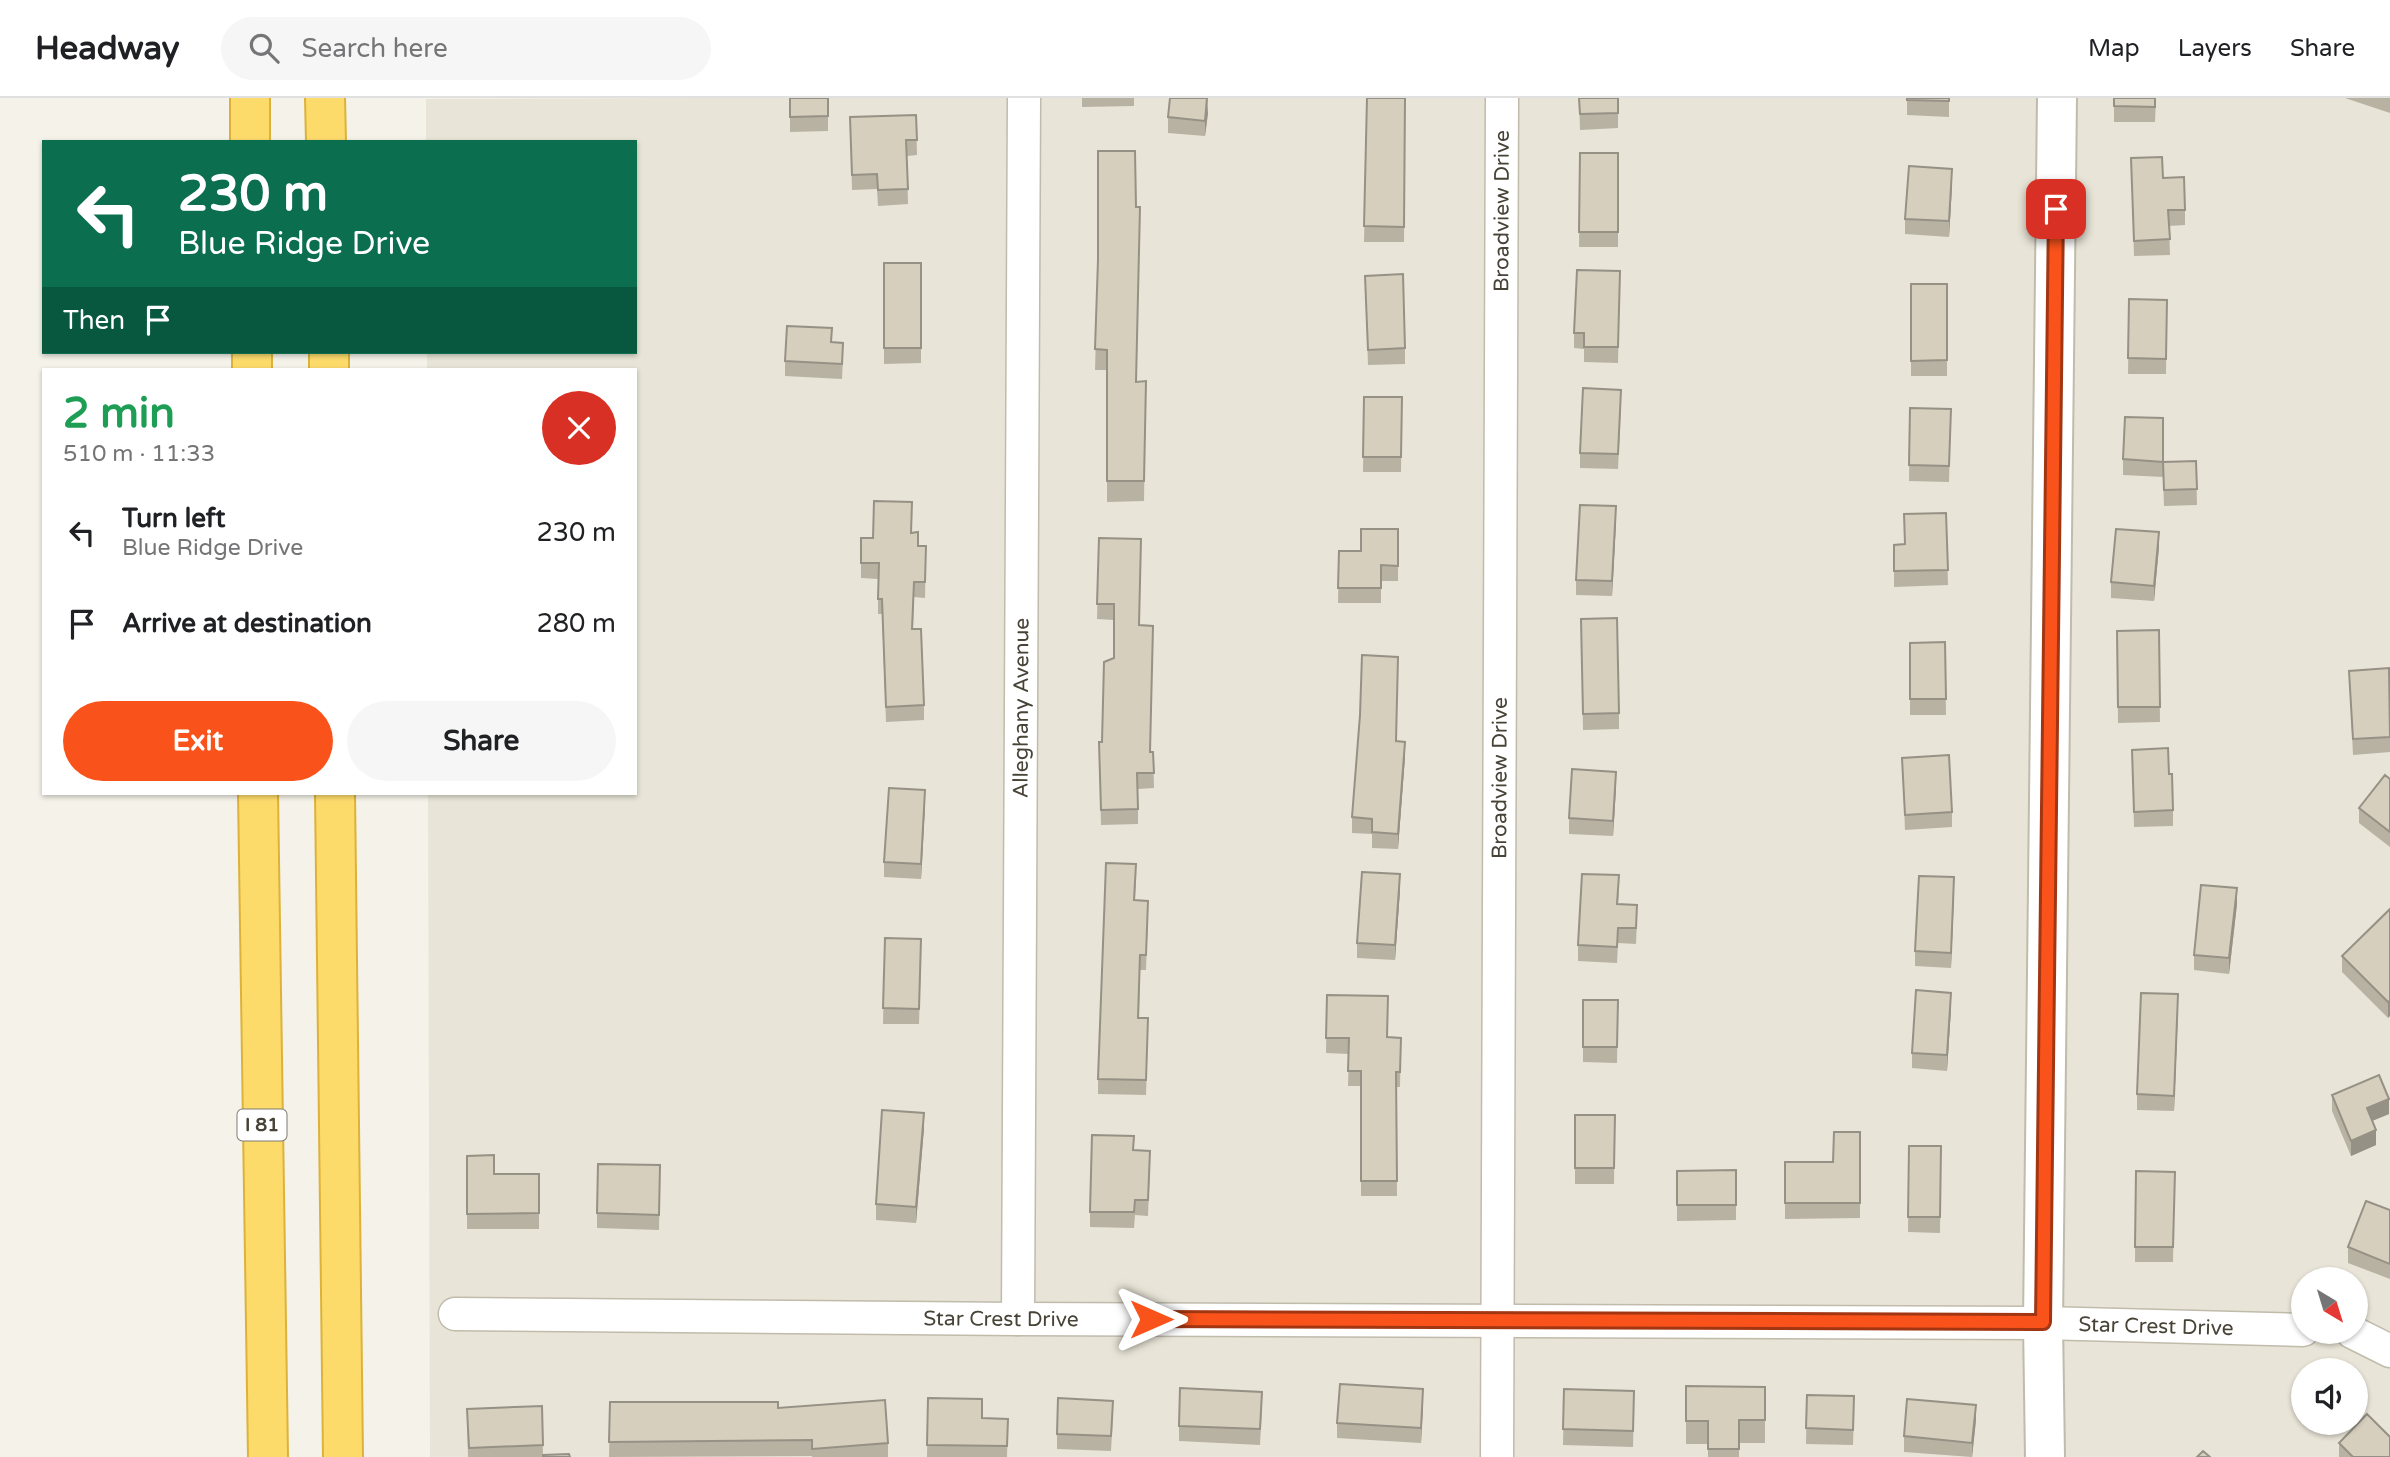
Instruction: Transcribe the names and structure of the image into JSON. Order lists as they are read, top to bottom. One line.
{"streets":{"highway":["I 81"],"street":["Broadview Drive","Alleghany Avenue","Star Crest Drive"]},"crossings":[["Broadview Drive","Star Crest Drive"],["Alleghany Avenue","Star Crest Drive"]],"north":"bottom right","page":{"header":"Headway","search":"Search here","nav":["Map","Layers","Share"],"turn":["230 m","Blue Ridge Drive"],"then":"Then","heading":["2 min","510 m · 11:33"],"list":[{"name":"Turn left","note":"Blue Ridge Drive","value":"230 m"},{"name":"Arrive at destination","value":"280 m"}],"buttons":["Exit","Share"]}}
